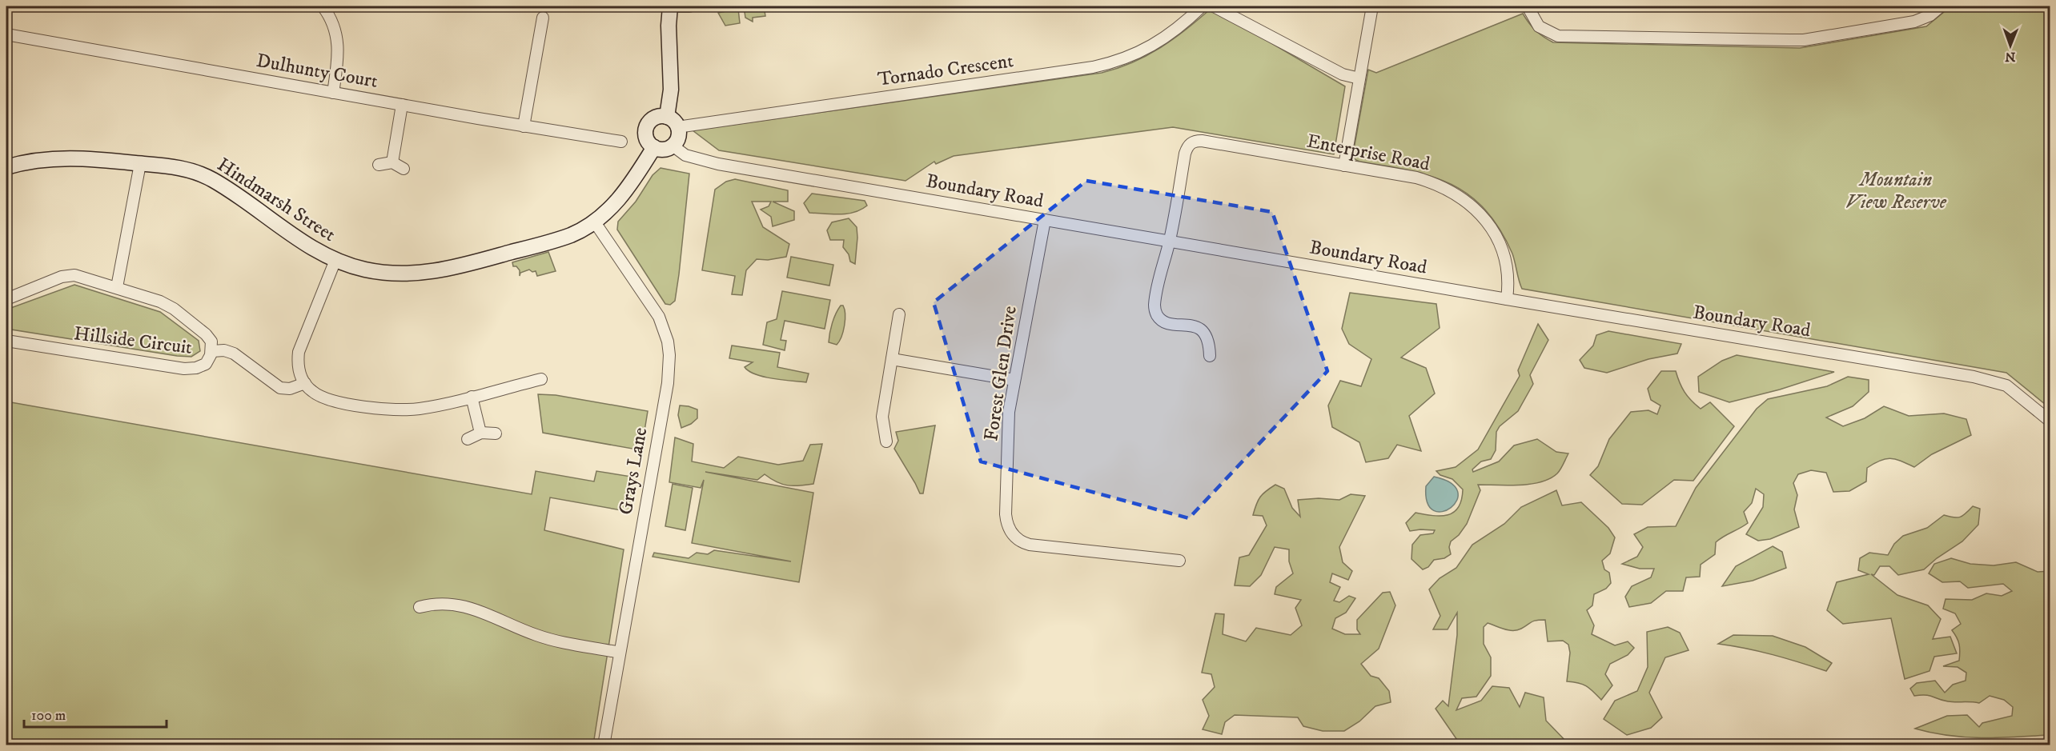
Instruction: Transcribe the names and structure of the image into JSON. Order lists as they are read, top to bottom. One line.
{"streets":{"street":["Tornado Crescent","Dulhunty Court","Enterprise Road","Boundary Road","Hindmarsh Street","Hillside Circuit","Forest Glen Drive","Grays Lane"]},"crossings":[["Tornado Crescent","Boundary Road"],["Tornado Crescent","Hindmarsh Street"],["Enterprise Road","Boundary Road"],["Boundary Road","Hindmarsh Street"],["Boundary Road","Forest Glen Drive"],["Hindmarsh Street","Grays Lane"]],"parks":["Mountain View Reserve"],"scale_bar":"100 m","north":"bottom"}
